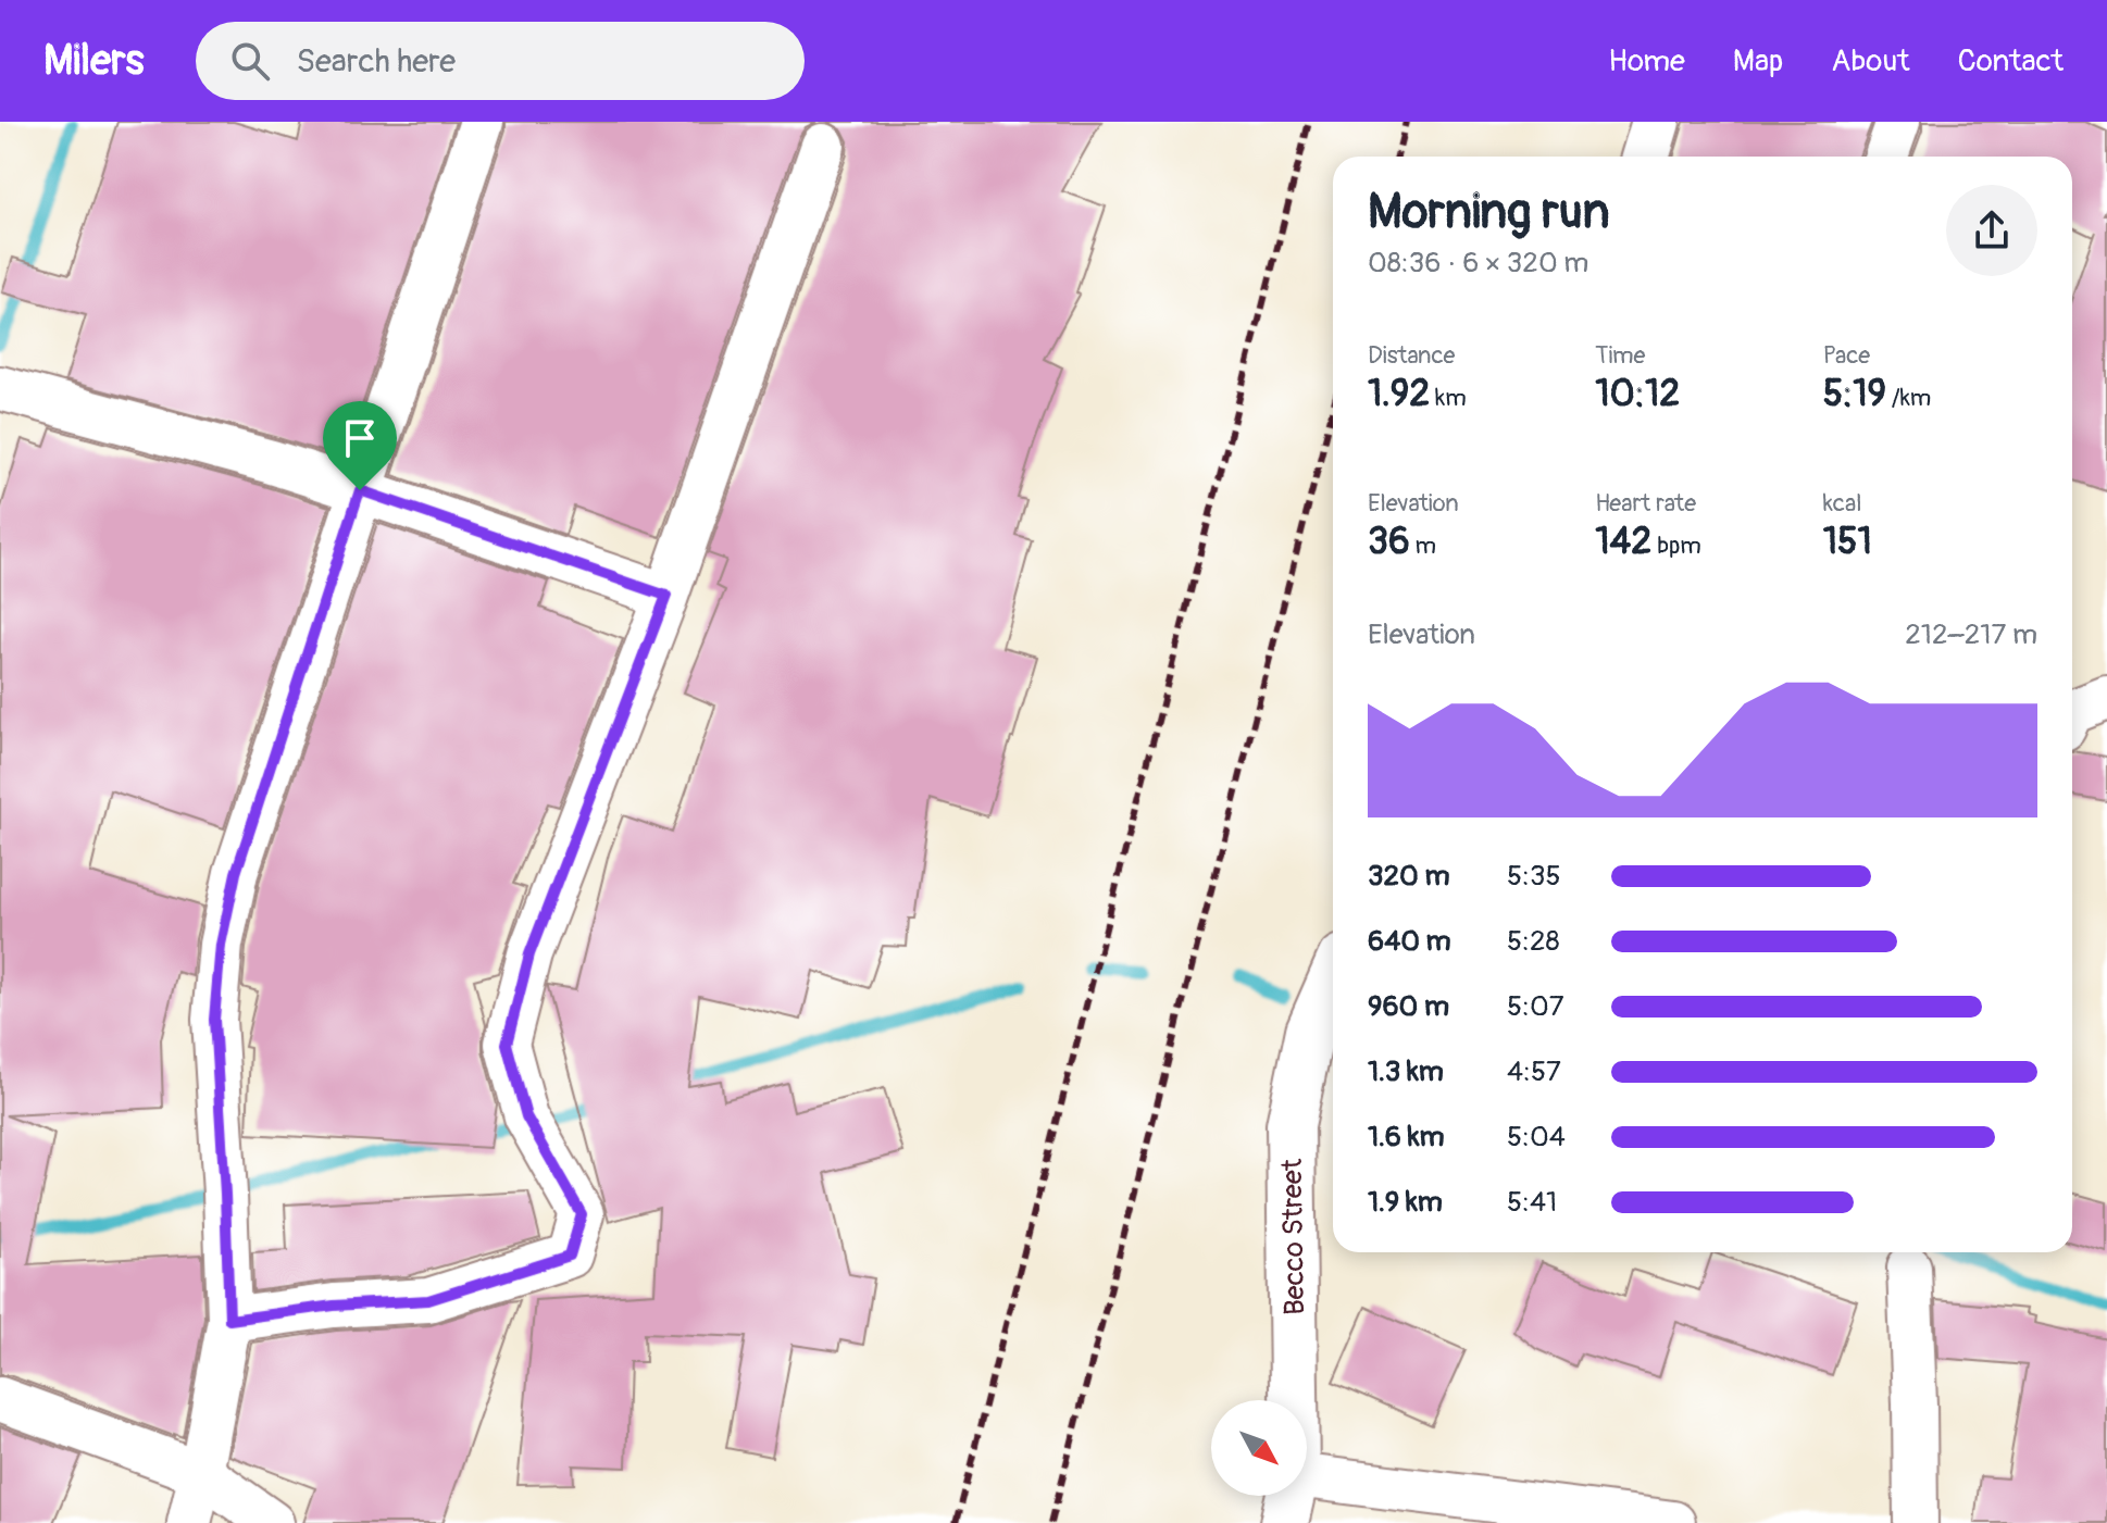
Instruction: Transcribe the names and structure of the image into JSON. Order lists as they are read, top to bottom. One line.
{"streets":{"street":["Becco Street"]},"north":"bottom right","page":{"header":"Milers","search":"Search here","nav":["Home","Map","About","Contact"],"heading":["Morning run","08:36 · 6 × 320 m"],"stats":[["Distance","1.92 km"],["Time","10:12"],["Pace","5:19 /km"],["Elevation","36 m"],["Heart rate","142 bpm"],["kcal","151"]],"chart":["Elevation","212–217 m"],"list":[{"name":"320 m","note":"5:35"},{"name":"640 m","note":"5:28"},{"name":"960 m","note":"5:07"},{"name":"1.3 km","note":"4:57"},{"name":"1.6 km","note":"5:04"},{"name":"1.9 km","note":"5:41"}]}}
